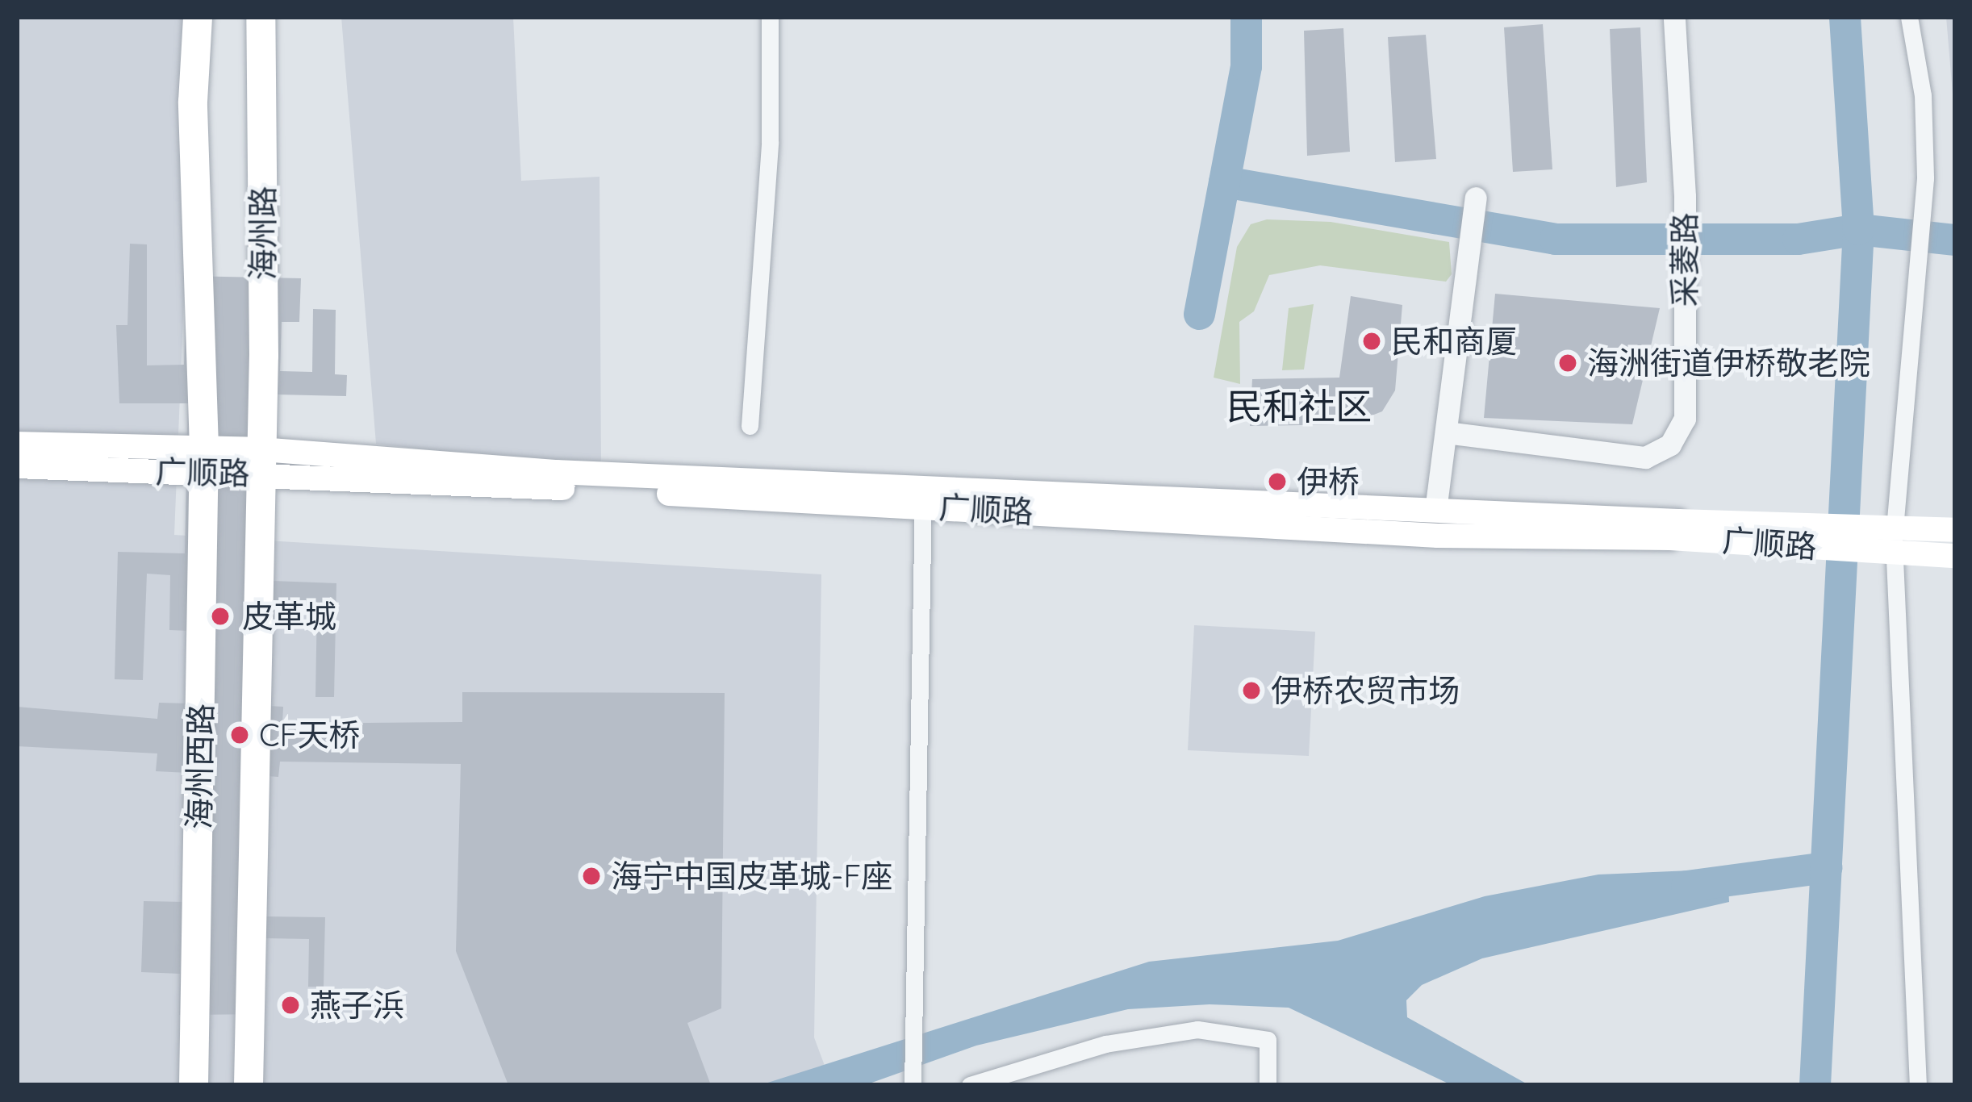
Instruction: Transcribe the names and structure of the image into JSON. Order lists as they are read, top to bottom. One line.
{"streets":{"highway":["海州路","海州西路"],"main road":["广顺路"],"street":["采菱路"]},"crossings":[["海州路","广顺路"],["海州路","海州西路"],["广顺路","海州西路"]],"districts":["民和社区"],"places":["民和商厦","海洲街道伊桥敬老院","伊桥","皮革城","伊桥农贸市场","CF天桥","海宁中国皮革城-F座","燕子浜"]}
